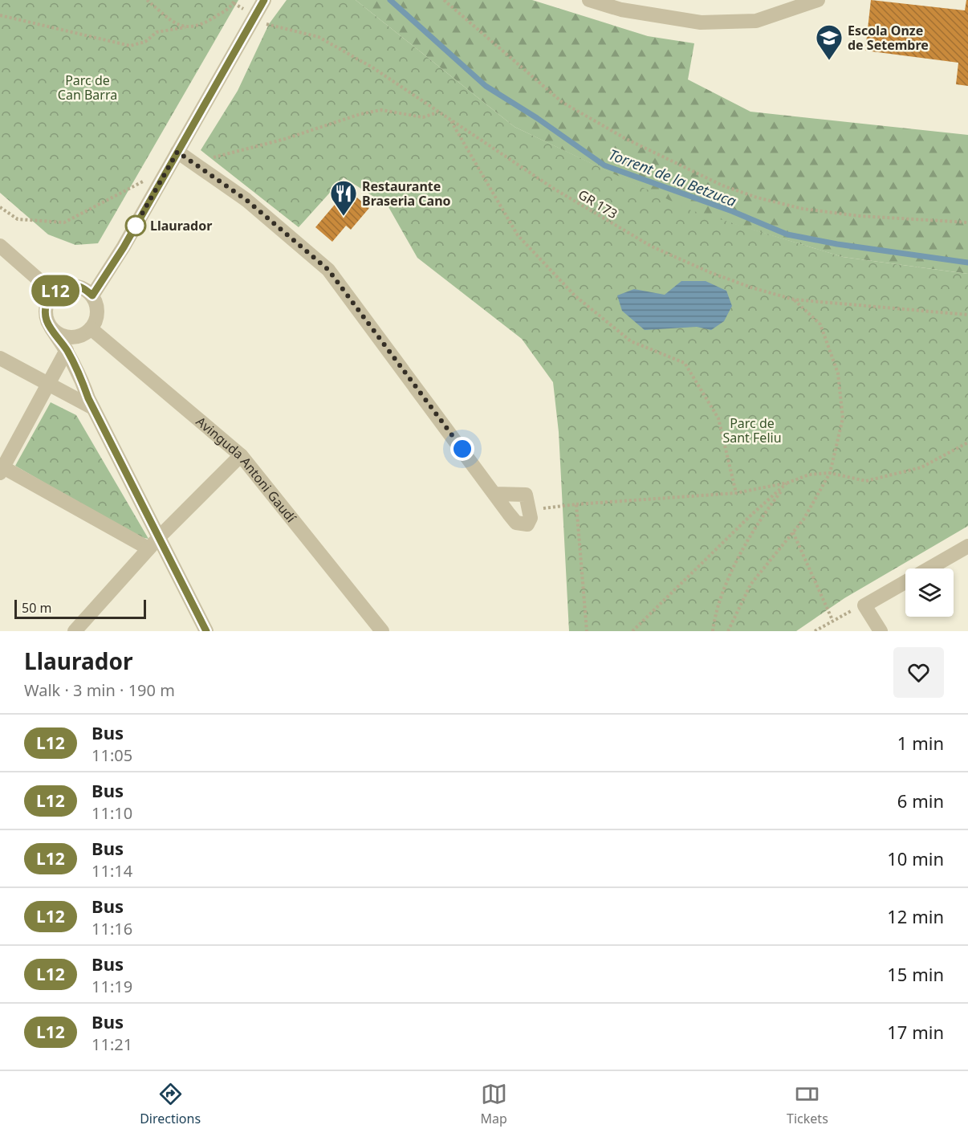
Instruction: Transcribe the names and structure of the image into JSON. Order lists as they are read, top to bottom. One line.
{"streets":{"street":["Avinguda Antoni Gaudí"],"path":["GR 173"]},"water":["Torrent de la Betzuca"],"parks":["Parc de Can Barra","Parc de Sant Feliu"],"places":{"school or university":["Escola Onze de Setembre"],"restaurant":["Restaurante Braseria Cano"],"other":["Llaurador"]},"lines":["bus line L12"],"scale_bar":"50 m","page":{"on_map":"L12","scale":"50 m","heading":["Llaurador","Walk · 3 min · 190 m"],"list":[{"mark":"L12","name":"Bus","note":"11:05","value":"1 min"},{"mark":"L12","name":"Bus","note":"11:10","value":"6 min"},{"mark":"L12","name":"Bus","note":"11:14","value":"10 min"},{"mark":"L12","name":"Bus","note":"11:16","value":"12 min"},{"mark":"L12","name":"Bus","note":"11:19","value":"15 min"},{"mark":"L12","name":"Bus","note":"11:21","value":"17 min"}],"tabs":["Directions","Map","Tickets"]}}
